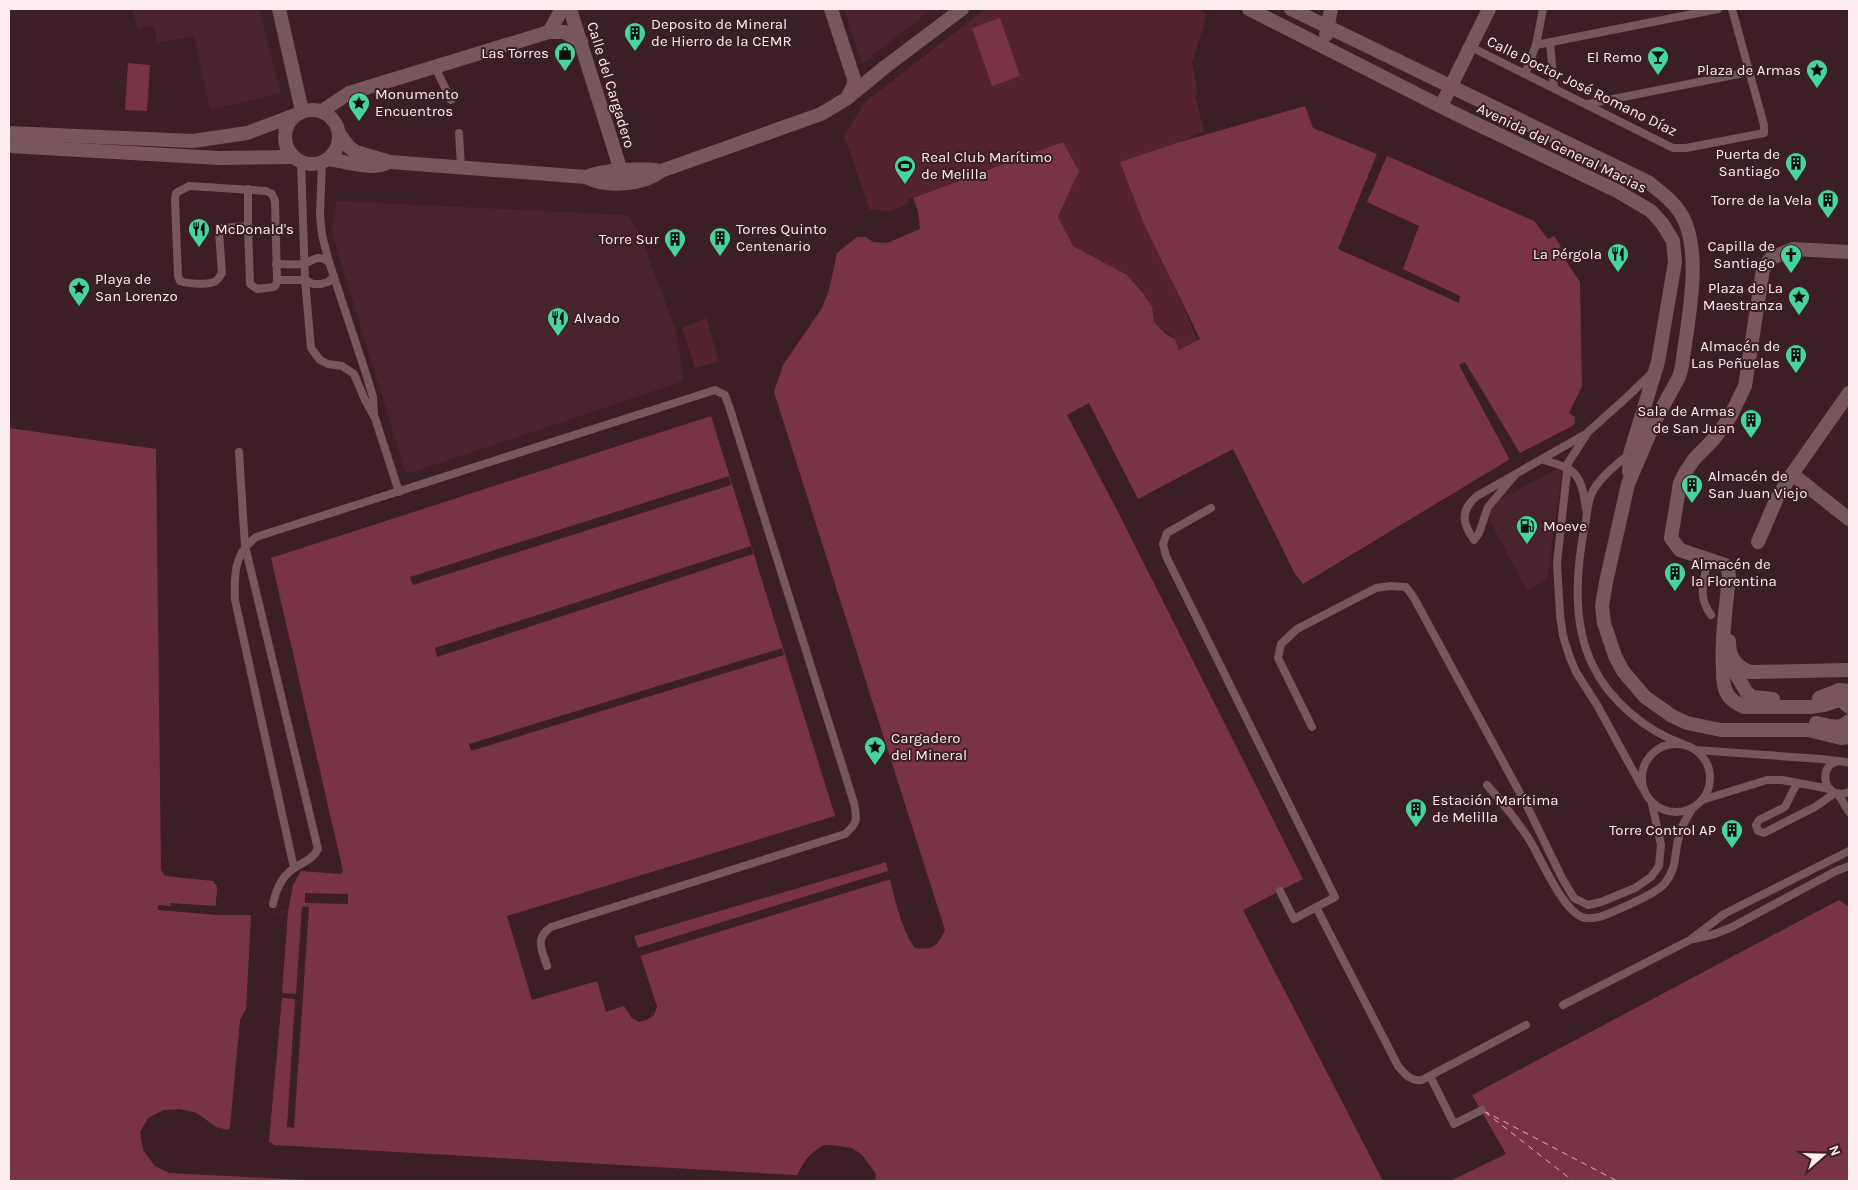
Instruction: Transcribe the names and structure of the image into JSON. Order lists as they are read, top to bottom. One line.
{"streets":{"street":["Calle del Cargadero","Avenida del General Macias"],"lane":["Calle Doctor José Romano Díaz"]},"places":{"building":["Deposito de Mineral de Hierro de la CEMR","Puerta de Santiago","Torre de la Vela","Torres Quinto Centenario","Torre Sur","Almacén de Las Peñuelas","Sala de Armas de San Juan","Almacén de San Juan Viejo","Almacén de la Florentina","Estación Marítima de Melilla","Torre Control AP"],"shop":["Las Torres"],"bar":["El Remo"],"place":["Plaza de Armas","Monumento Encuentros","Playa de San Lorenzo","Plaza de La Maestranza","Cargadero del Mineral"],"sports":["Real Club Marítimo de Melilla"],"restaurant":["McDonald's","La Pérgola","Alvado"],"church":["Capilla de Santiago"],"fuel station":["Moeve"]},"north":"right"}
